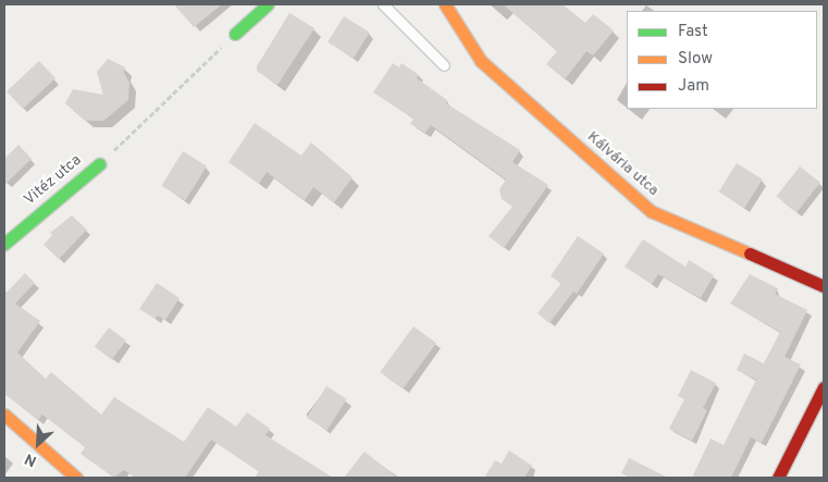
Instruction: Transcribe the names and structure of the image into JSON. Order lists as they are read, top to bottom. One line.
{"streets":{"street":["Kálvária utca","Vitéz utca"]},"legend":["Fast","Slow","Jam"],"north":"bottom left"}
